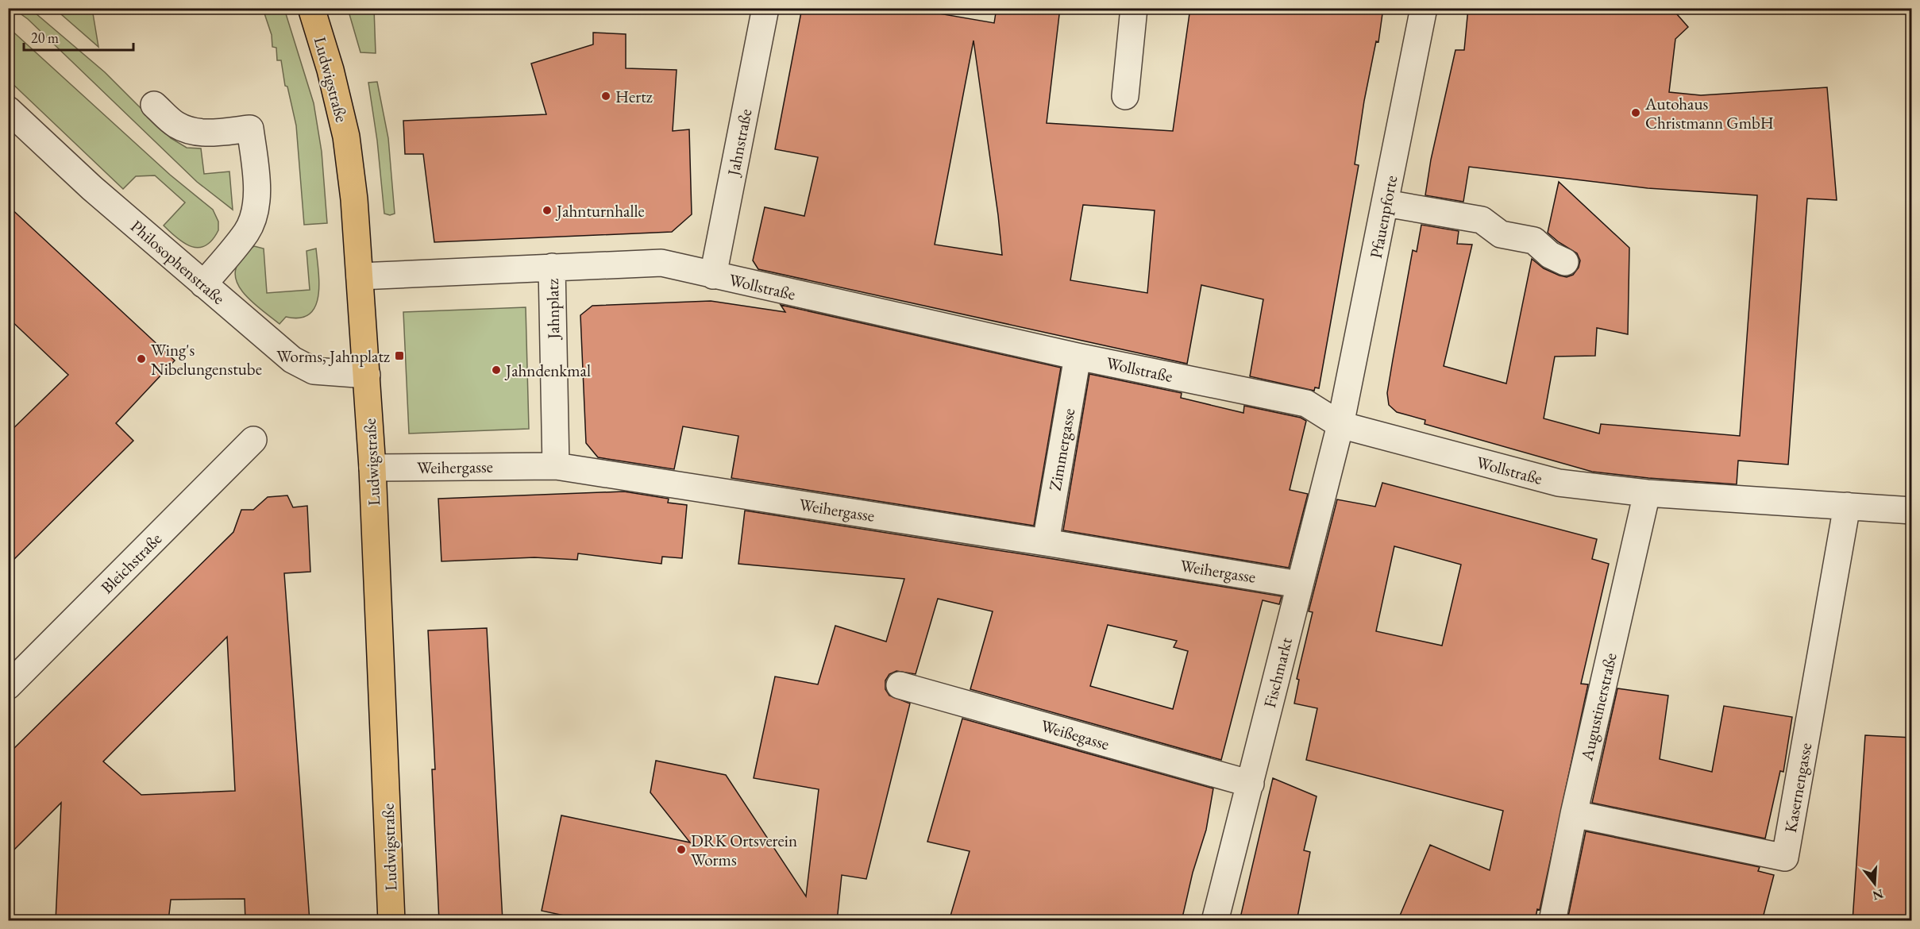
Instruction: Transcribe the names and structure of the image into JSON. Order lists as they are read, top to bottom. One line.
{"streets":{"main road":["Ludwigstraße"],"street":["Jahnstraße","Pfauenpforte","Philosophenstraße","Wollstraße","Jahnplatz","Zimmergasse","Weihergasse","Bleichstraße","Fischmarkt","Augustinerstraße","Weißegasse","Kasernengasse"]},"crossings":[["Ludwigstraße","Philosophenstraße"],["Ludwigstraße","Wollstraße"],["Ludwigstraße","Weihergasse"],["Jahnstraße","Wollstraße"],["Pfauenpforte","Wollstraße"],["Pfauenpforte","Fischmarkt"],["Wollstraße","Jahnplatz"],["Wollstraße","Zimmergasse"],["Wollstraße","Fischmarkt"],["Wollstraße","Augustinerstraße"],["Wollstraße","Kasernengasse"],["Jahnplatz","Weihergasse"],["Zimmergasse","Weihergasse"],["Weihergasse","Fischmarkt"],["Fischmarkt","Weißegasse"],["Augustinerstraße","Kasernengasse"]],"places":{"other":["Hertz","Autohaus Christmann GmbH","Jahnturnhalle","Wing's Nibelungenstube","Jahndenkmal","DRK Ortsverein Worms"],"transit":["Worms, Jahnplatz"]},"scale_bar":"20 m","north":"bottom"}
